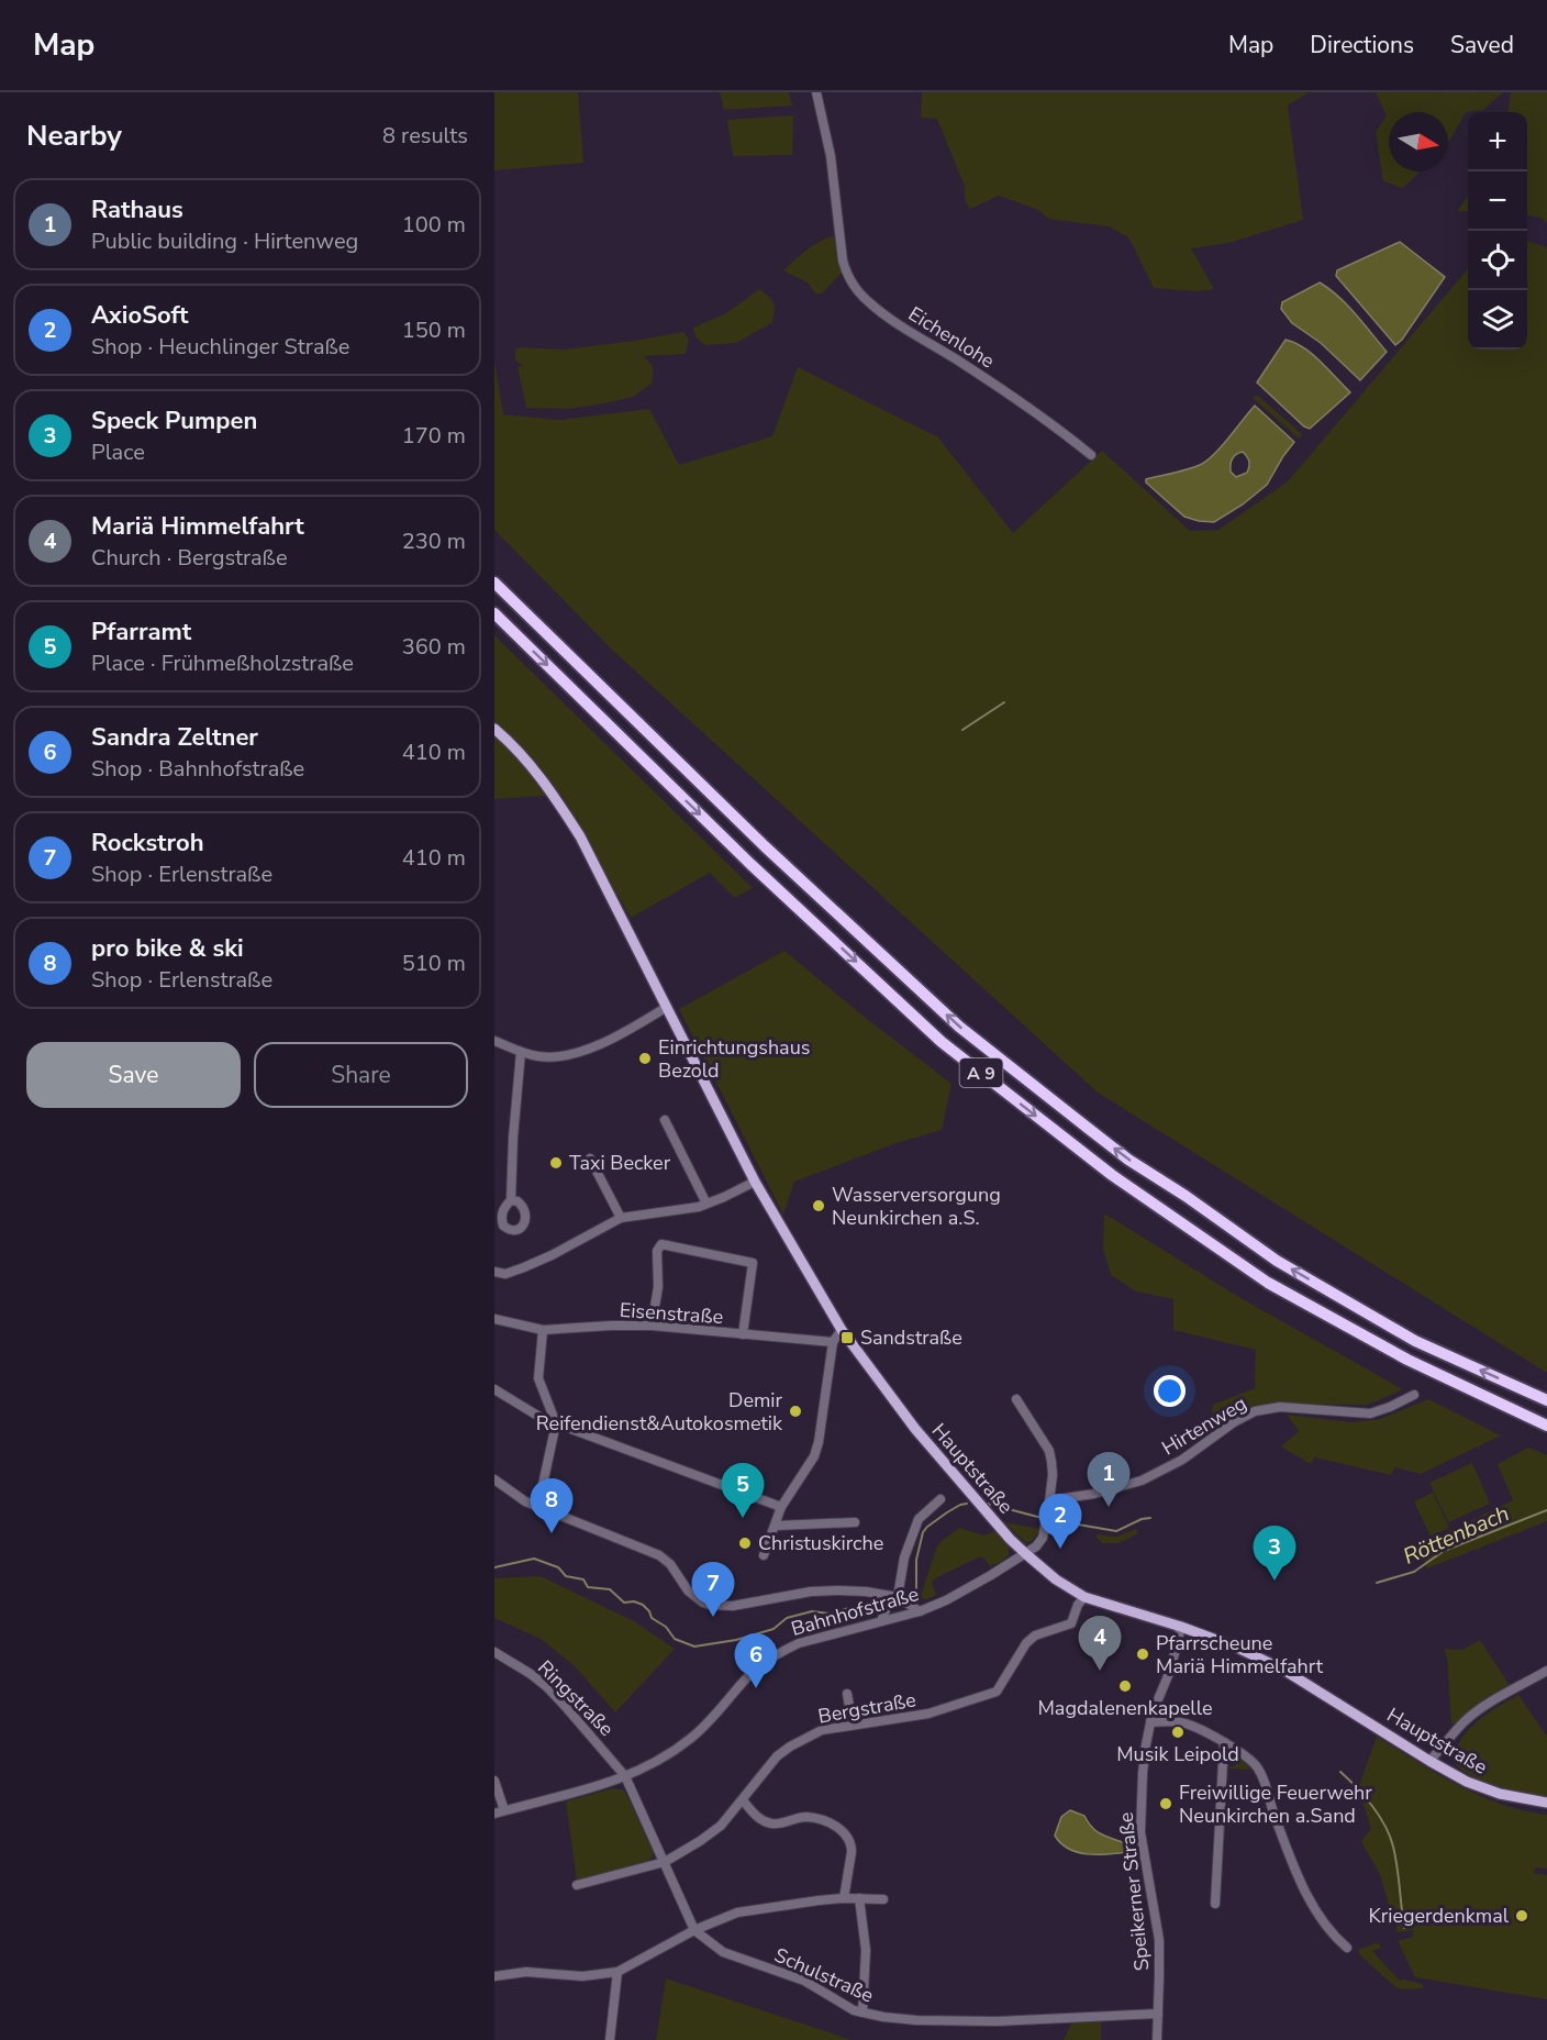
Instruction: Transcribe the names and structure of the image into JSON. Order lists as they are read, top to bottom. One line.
{"streets":{"highway":["A 9"],"main road":["Hauptstraße"],"street":["Eichenlohe","Eisenstraße","Hirtenweg","Bahnhofstraße","Ringstraße","Bergstraße","Speikerner Straße","Schulstraße"]},"crossings":[["Hirtenweg","Bahnhofstraße"],["Hauptstraße","Bahnhofstraße"],["Hauptstraße","Bergstraße"],["Hauptstraße","Speikerner Straße"],["Bahnhofstraße","Ringstraße"],["Bahnhofstraße","Schulstraße"],["Ringstraße","Schulstraße"],["Bergstraße","Schulstraße"],["Speikerner Straße","Schulstraße"]],"water":["Röttenbach"],"places":{"other":["Einrichtungshaus Bezold","Taxi Becker","Wasserversorgung Neunkirchen a.S.","Demir Reifendienst&Autokosmetik","Christuskirche","Pfarrscheune Mariä Himmelfahrt","Magdalenenkapelle","Musik Leipold","Freiwillige Feuerwehr Neunkirchen a.Sand","Kriegerdenkmal"],"transit":["Sandstraße"]},"north":"right","page":{"header":"Map","nav":["Map","Directions","Saved"],"heading":["Nearby","8 results"],"map_buttons":["+","−"],"list":[{"mark":"1","name":"Rathaus","note":"Public building · Hirtenweg","value":"100 m"},{"mark":"2","name":"AxioSoft","note":"Shop · Heuchlinger Straße","value":"150 m"},{"mark":"3","name":"Speck Pumpen","note":"Place","value":"170 m"},{"mark":"4","name":"Mariä Himmelfahrt","note":"Church · Bergstraße","value":"230 m"},{"mark":"5","name":"Pfarramt","note":"Place · Frühmeßholzstraße","value":"360 m"},{"mark":"6","name":"Sandra Zeltner","note":"Shop · Bahnhofstraße","value":"410 m"},{"mark":"7","name":"Rockstroh","note":"Shop · Erlenstraße","value":"410 m"},{"mark":"8","name":"pro bike & ski","note":"Shop · Erlenstraße","value":"510 m"}],"buttons":["Save","Share"],"pins":["1","5","8","2","3","7","4","6"]}}
